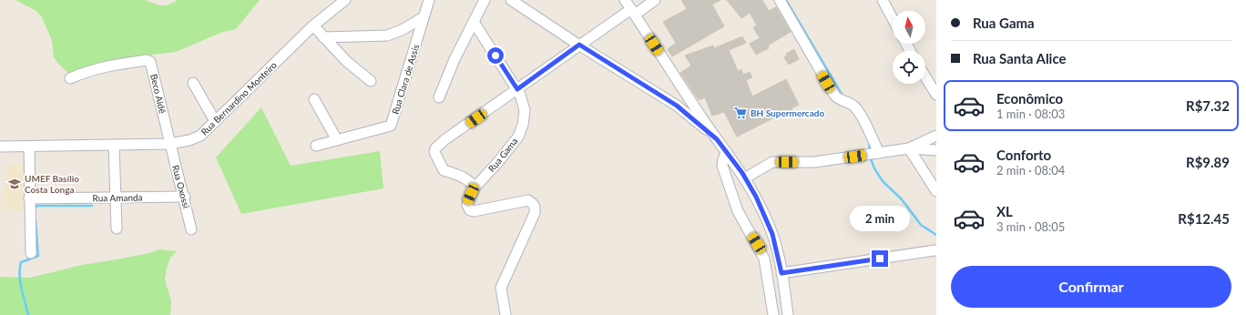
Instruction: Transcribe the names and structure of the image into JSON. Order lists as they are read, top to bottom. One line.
{"streets":{"street":["Rua Clara de Assis","Beco Aidê","Rua Bernardino Monteiro","Rua Gama","Rua Oxossi","Rua Amanda"]},"crossings":[["Beco Aidê","Rua Bernardino Monteiro"],["Beco Aidê","Rua Oxossi"],["Rua Bernardino Monteiro","Rua Oxossi"],["Rua Oxossi","Rua Amanda"]],"places":{"supermarket":["BH Supermercado"],"school or university":["UMEF Basílio Costa Longa"]},"north":"top","page":{"banner":["Rua Gama","Rua Santa Alice"],"list":[{"name":"Econômico","note":"1 min · 08:03","value":"R$7.32"},{"name":"Conforto","note":"2 min · 08:04","value":"R$9.89"},{"name":"XL","note":"3 min · 08:05","value":"R$12.45"}],"bubble":"2 min","buttons":"Confirmar"}}
